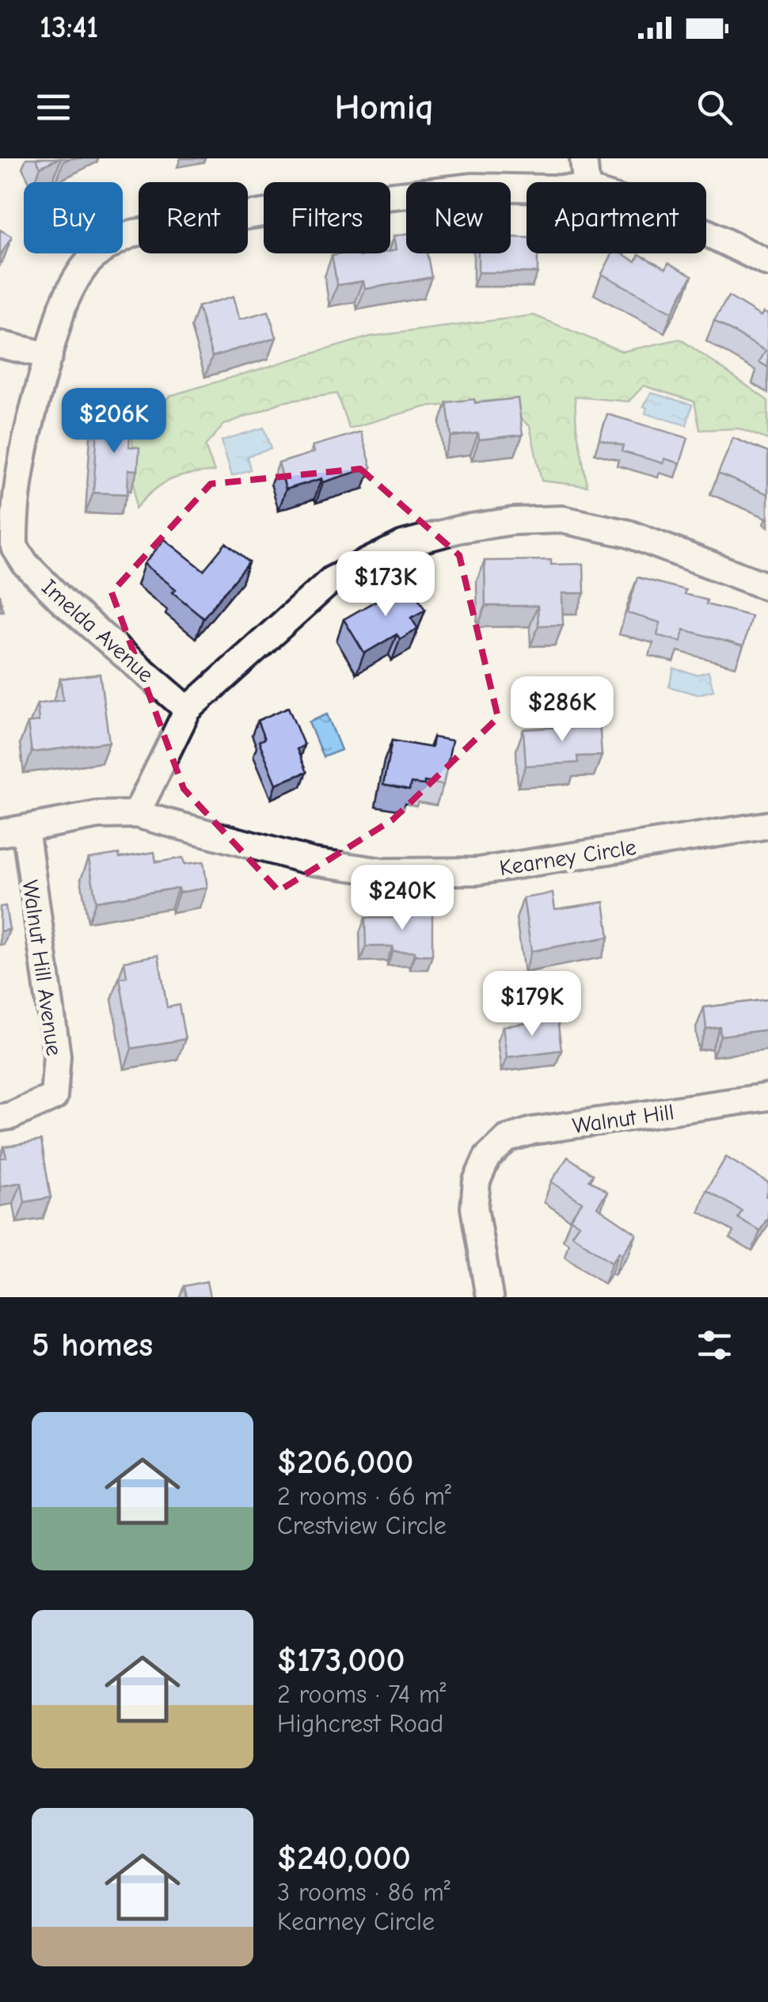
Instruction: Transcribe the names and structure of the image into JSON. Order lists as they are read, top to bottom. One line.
{"streets":{"street":["Imelda Avenue","Kearney Circle","Walnut Hill Avenue","Walnut Hill"]},"crossings":[["Kearney Circle","Walnut Hill Avenue"]],"page":{"status":"13:41","header":"Homiq","chip":["Buy","Rent","Filters","New","Apartment"],"price":["$206K","$173K","$286K","$240K","$179K"],"heading":"5 homes","list":[{"name":"$206,000","note":"2 rooms · 66 m² · Crestview Circle"},{"name":"$173,000","note":"2 rooms · 74 m² · Highcrest Road"},{"name":"$240,000","note":"3 rooms · 86 m² · Kearney Circle"}]}}
